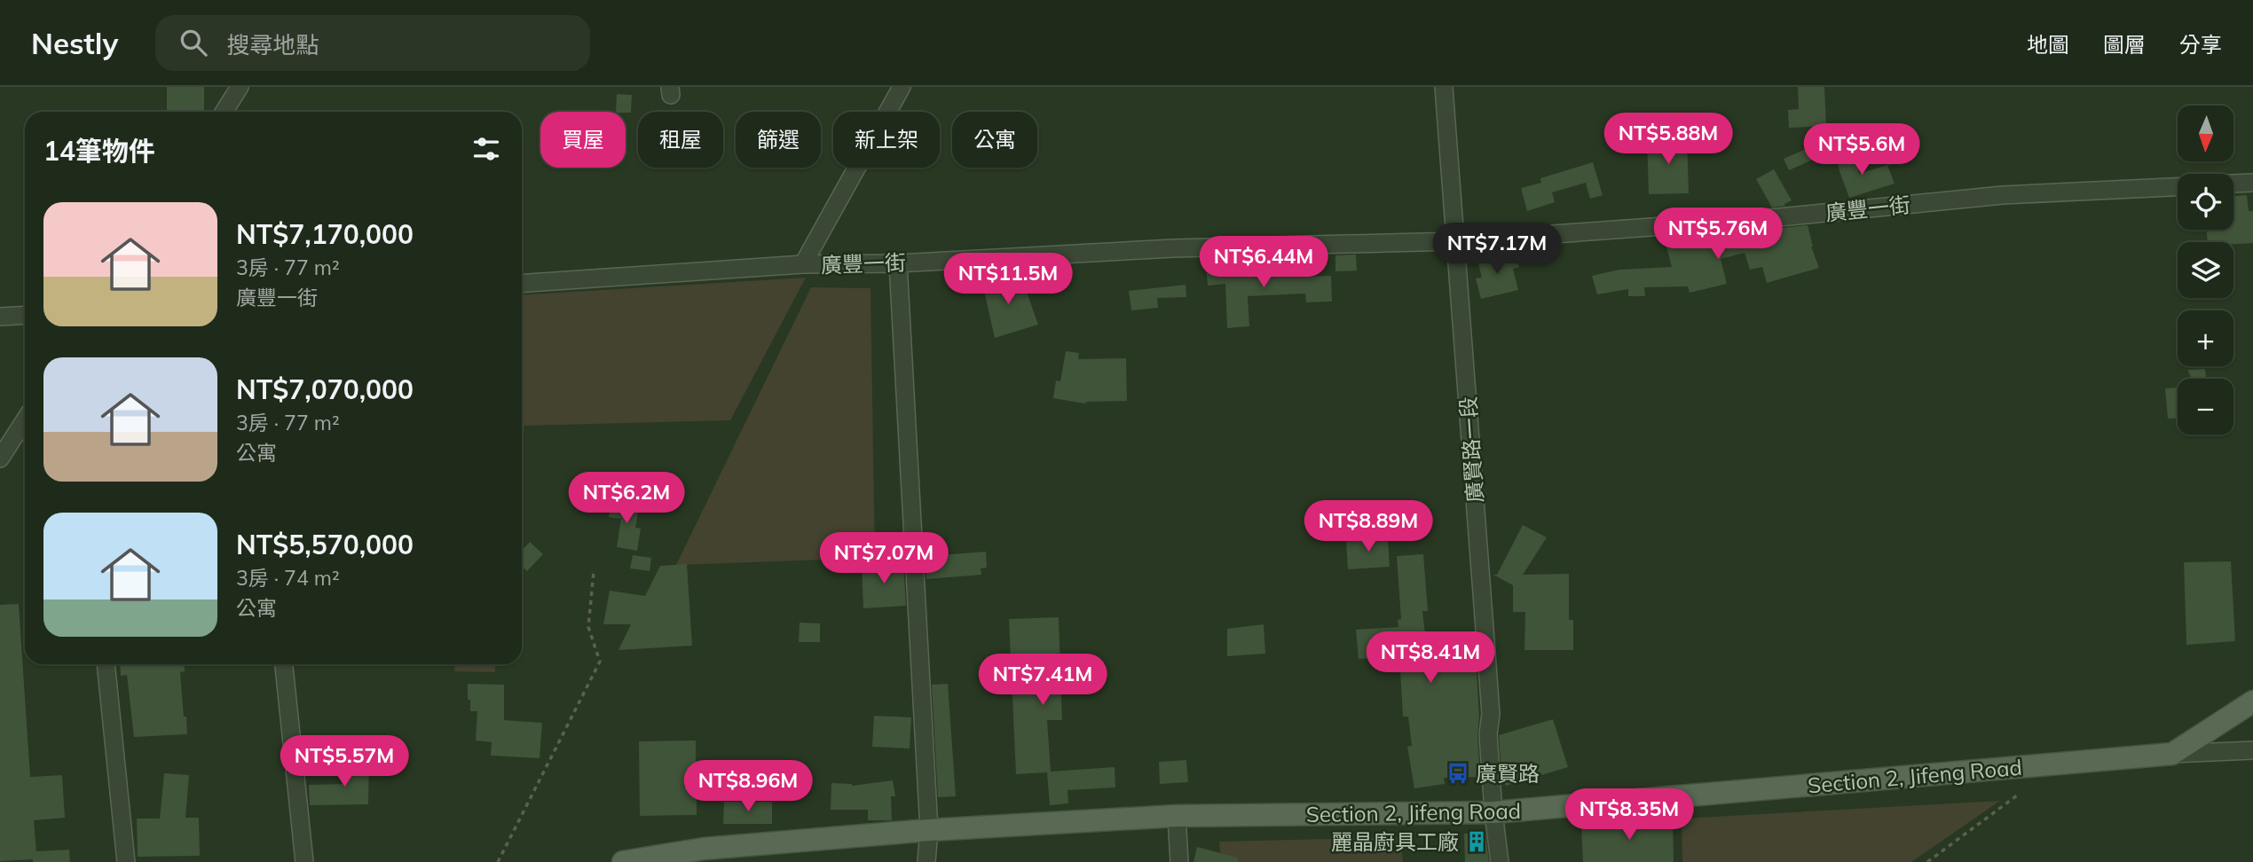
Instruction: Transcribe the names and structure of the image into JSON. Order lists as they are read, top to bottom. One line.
{"streets":{"main road":["Section 2, Jifeng Road"],"street":["廣豐一街","廣賢路一段"]},"crossings":[["廣豐一街","廣賢路一段"],["廣賢路一段","Section 2, Jifeng Road"]],"places":{"bus stop":["廣賢路"],"building":["麗晶廚具工廠"]},"north":"bottom","page":{"header":"Nestly","search":"搜尋地點","nav":["地圖","圖層","分享"],"map_buttons":["+","−"],"chip":["買屋","租屋","篩選","新上架","公寓"],"heading":"14筆物件","price":["NT$5.88M","NT$5.6M","NT$5.76M","NT$7.17M","NT$6.44M","NT$11.5M","NT$6.2M","NT$8.89M","NT$7.07M","NT$8.41M","NT$7.41M","NT$5.57M","NT$8.96M","NT$8.35M"],"list":[{"name":"NT$7,170,000","note":"3房 · 77 m² · 廣豐一街"},{"name":"NT$7,070,000","note":"3房 · 77 m² · 公寓"},{"name":"NT$5,570,000","note":"3房 · 74 m² · 公寓"}]}}
